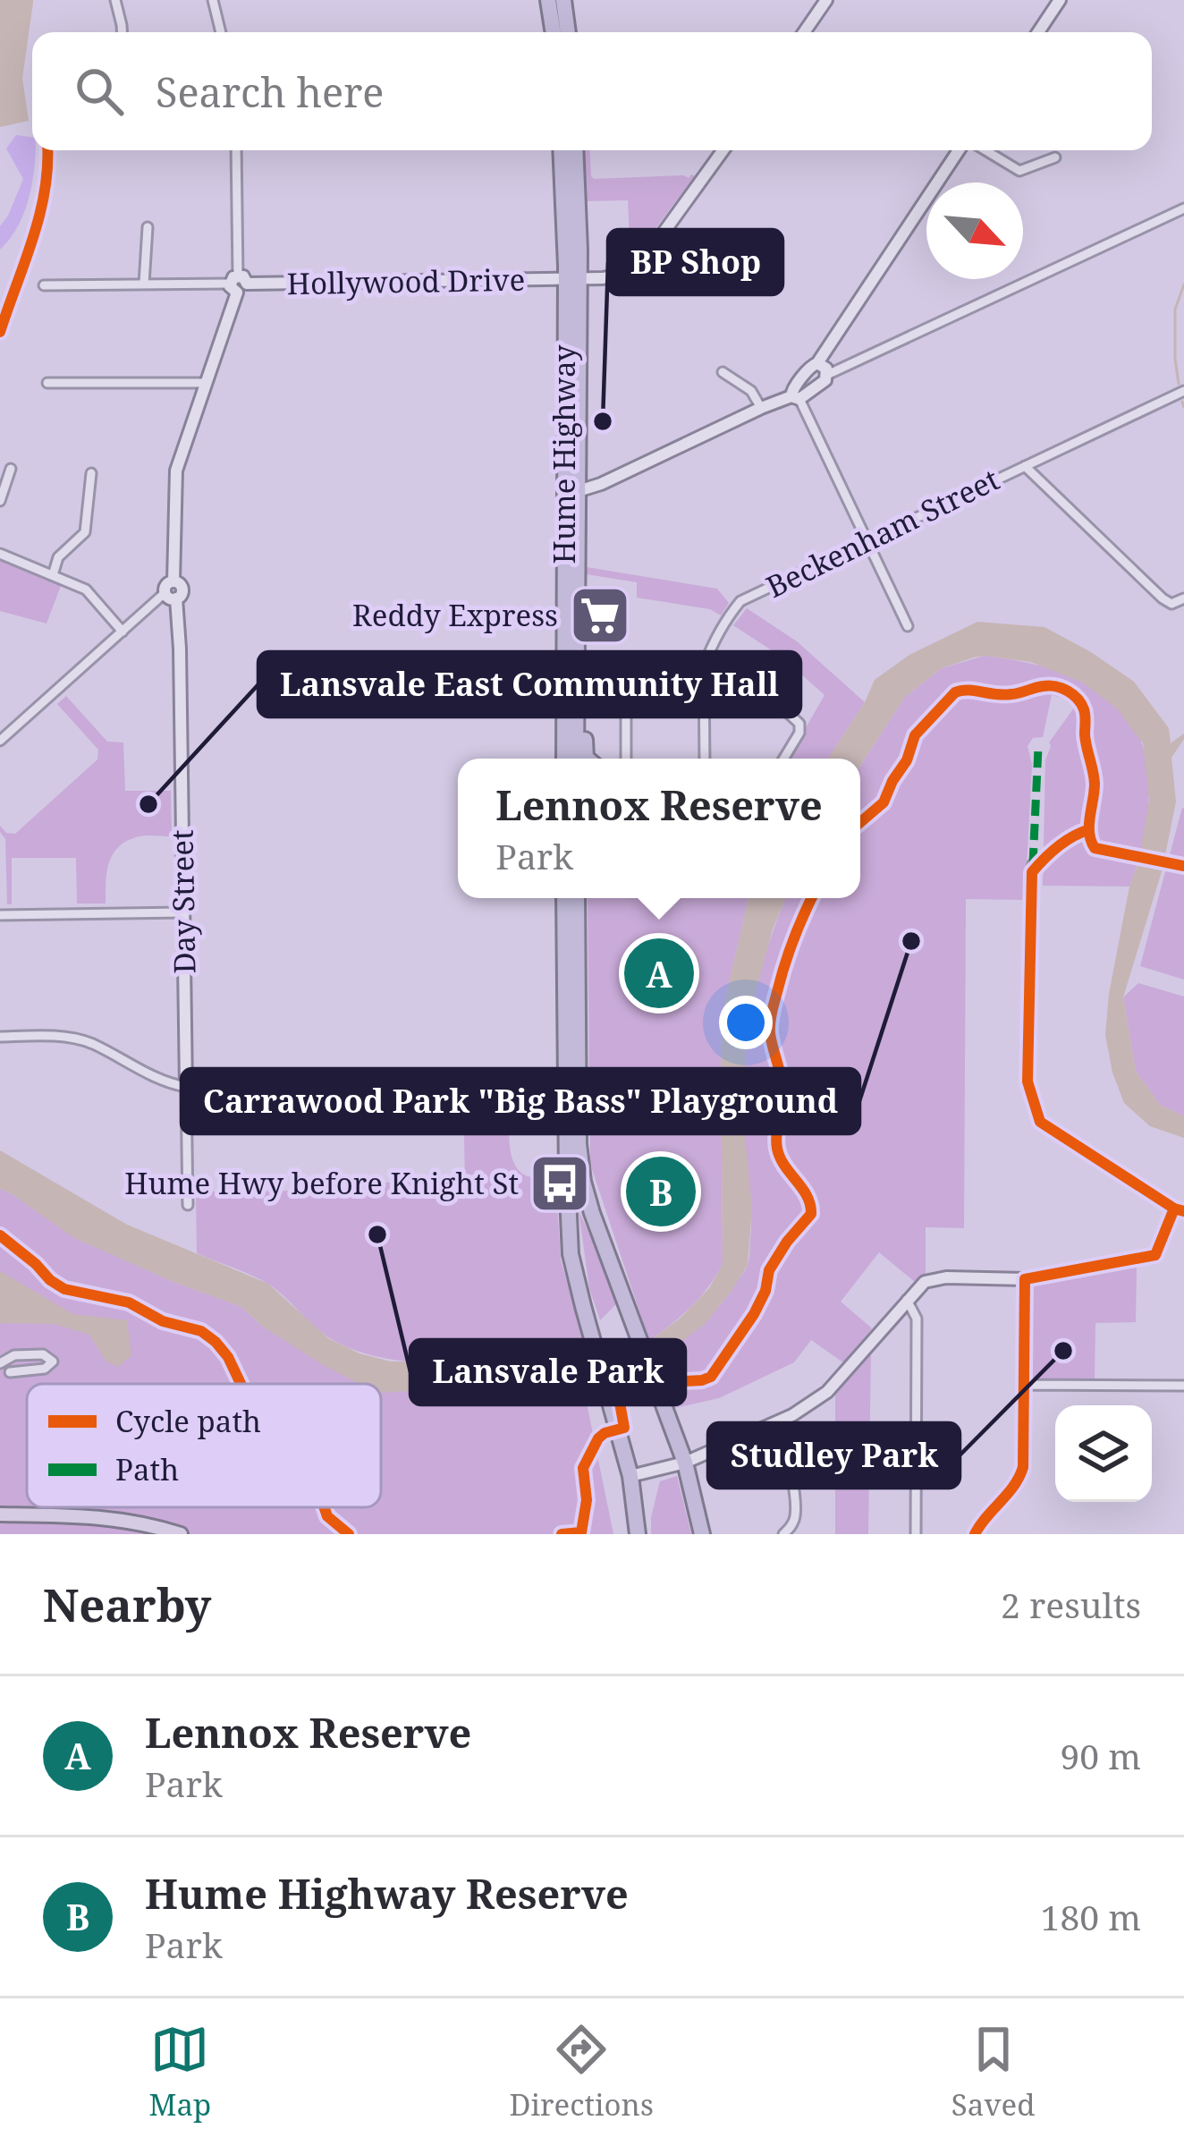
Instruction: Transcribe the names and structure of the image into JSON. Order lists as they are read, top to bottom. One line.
{"streets":{"highway":["Hume Highway"],"street":["Hollywood Drive","Beckenham Street","Day Street"]},"crossings":[["Hollywood Drive","Hume Highway"]],"places":{"other":["BP Shop","Lansvale East Community Hall","Carrawood Park \"Big Bass\" Playground","Lansvale Park","Studley Park"],"supermarket":["Reddy Express"],"bus stop":["Hume Hwy before Knight St"]},"legend":["Cycle path","Path"],"north":"bottom right","page":{"search":"Search here","popup":["Lennox Reserve","Park"],"pins":["A","B"],"heading":["Nearby","2 results"],"list":[{"mark":"A","name":"Lennox Reserve","note":"Park","value":"90 m"},{"mark":"B","name":"Hume Highway Reserve","note":"Park","value":"180 m"}],"nav":["Map","Directions","Saved"]}}
